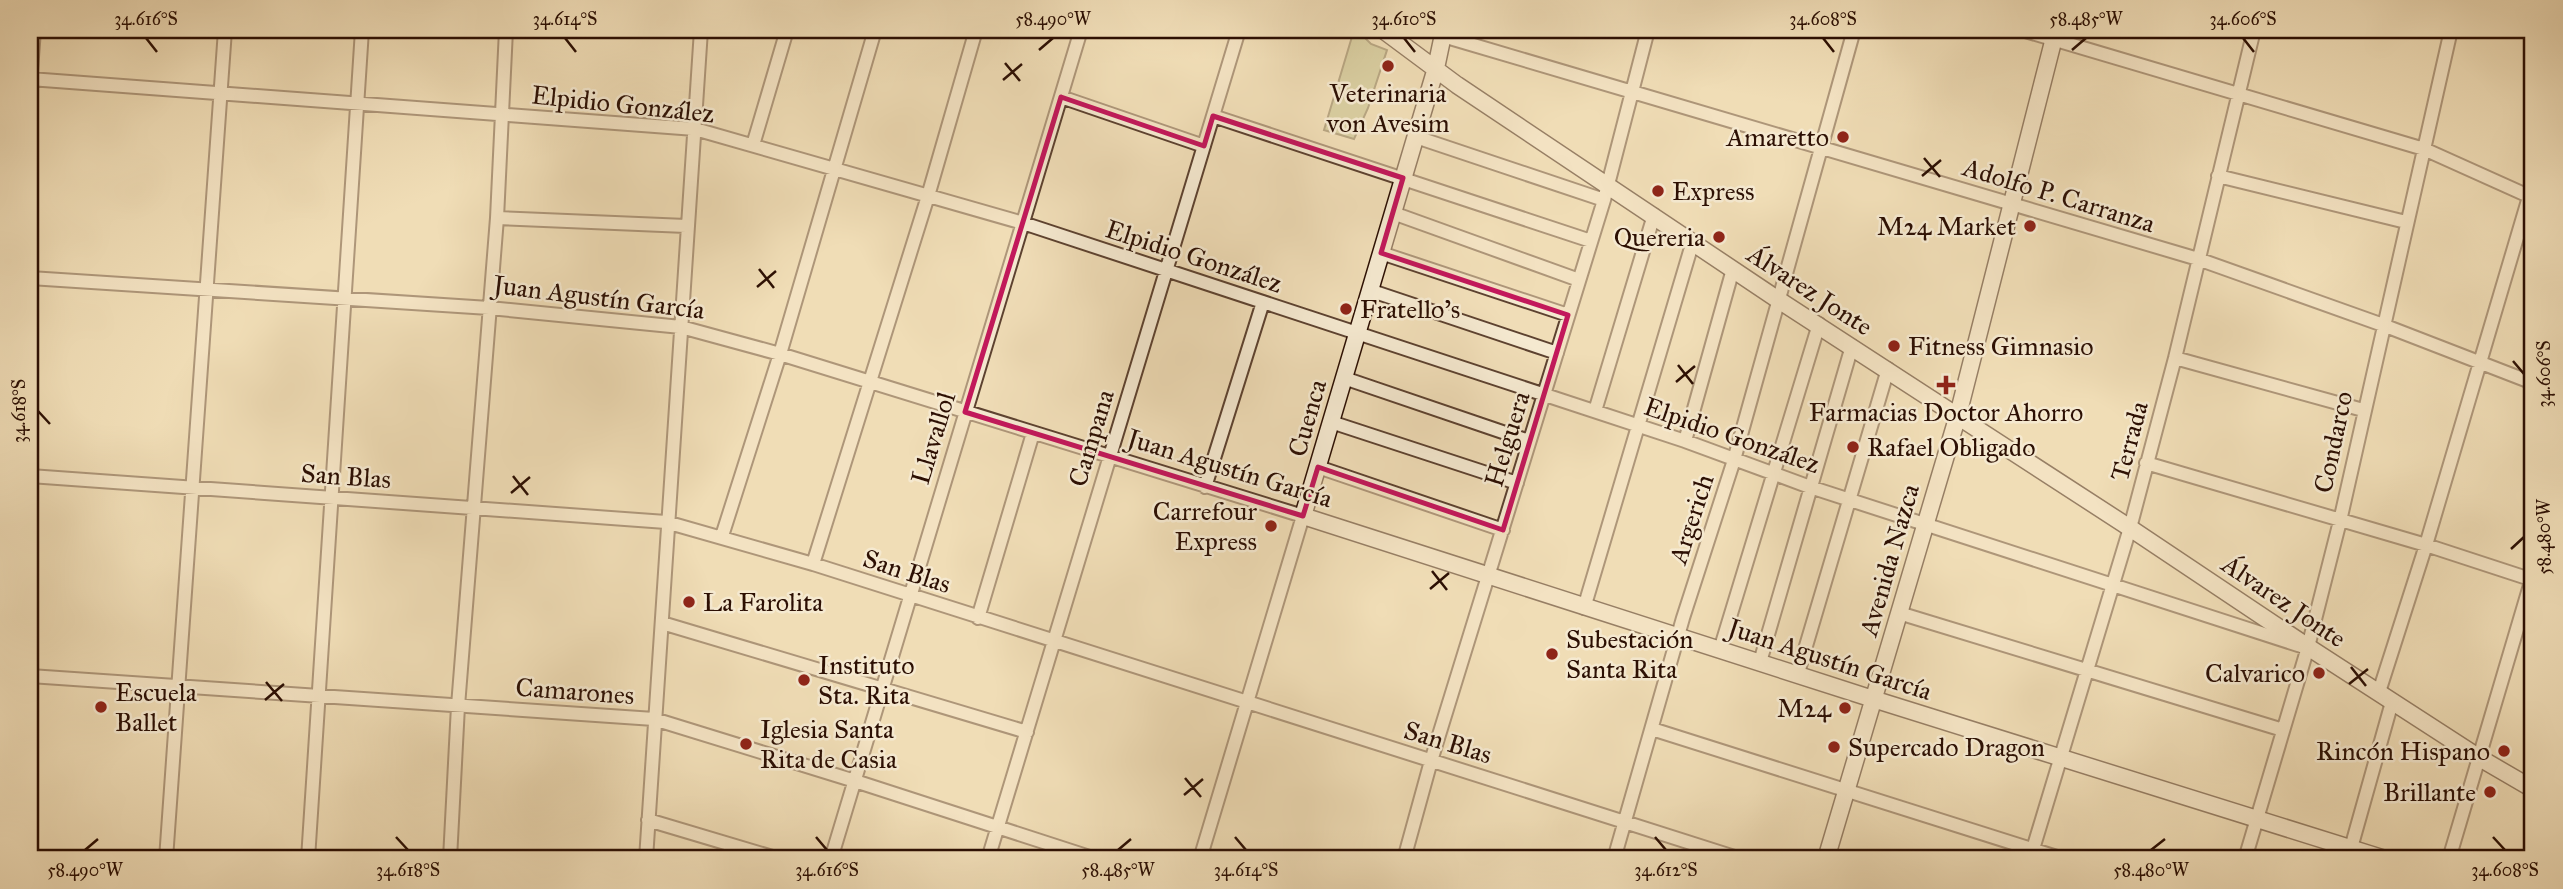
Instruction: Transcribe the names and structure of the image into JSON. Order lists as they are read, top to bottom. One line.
{"streets":{"street":["Elpidio González","Adolfo P. Carranza","Álvarez Jonte","Juan Agustín García","Cuenca","Llavallol","Campana","Helguera","Terrada","Condarco","San Blas","Argerich","Avenida Nazca","Camarones"]},"crossings":[["Elpidio González","Álvarez Jonte"],["Elpidio González","Cuenca"],["Elpidio González","Llavallol"],["Elpidio González","Campana"],["Elpidio González","Helguera"],["Elpidio González","Terrada"],["Elpidio González","Condarco"],["Elpidio González","Argerich"],["Elpidio González","Avenida Nazca"],["Adolfo P. Carranza","Cuenca"],["Adolfo P. Carranza","Helguera"],["Adolfo P. Carranza","Terrada"],["Adolfo P. Carranza","Condarco"],["Adolfo P. Carranza","Argerich"],["Adolfo P. Carranza","Avenida Nazca"],["Álvarez Jonte","Cuenca"],["Álvarez Jonte","Helguera"],["Álvarez Jonte","Terrada"],["Álvarez Jonte","Condarco"],["Álvarez Jonte","Argerich"],["Álvarez Jonte","Avenida Nazca"],["Juan Agustín García","Cuenca"],["Juan Agustín García","Llavallol"],["Juan Agustín García","Campana"],["Juan Agustín García","Helguera"],["Juan Agustín García","Terrada"],["Juan Agustín García","Condarco"],["Juan Agustín García","Argerich"],["Juan Agustín García","Avenida Nazca"],["Cuenca","San Blas"],["Llavallol","San Blas"],["Llavallol","Camarones"],["Campana","San Blas"],["Campana","Camarones"],["Helguera","San Blas"],["San Blas","Argerich"]],"places":{"other":["Veterinaria von Avesim","Amaretto","Express","M24 Market","Quereria","Fratello's","Fitness Gimnasio","Rafael Obligado","Carrefour Express","La Farolita","Subestación Santa Rita","Calvarico","Instituto Sta. Rita","Escuela Ballet","M24","Iglesia Santa Rita de Casia","Supercado Dragon","Rincón Hispano","Brillante"],"health":["Farmacias Doctor Ahorro"]},"coordinates":["34.616°S","34.614°S","58.490°W","34.610°S","34.608°S","58.485°W","34.606°S","34.618°S","58.480°W","34.612°S"]}
